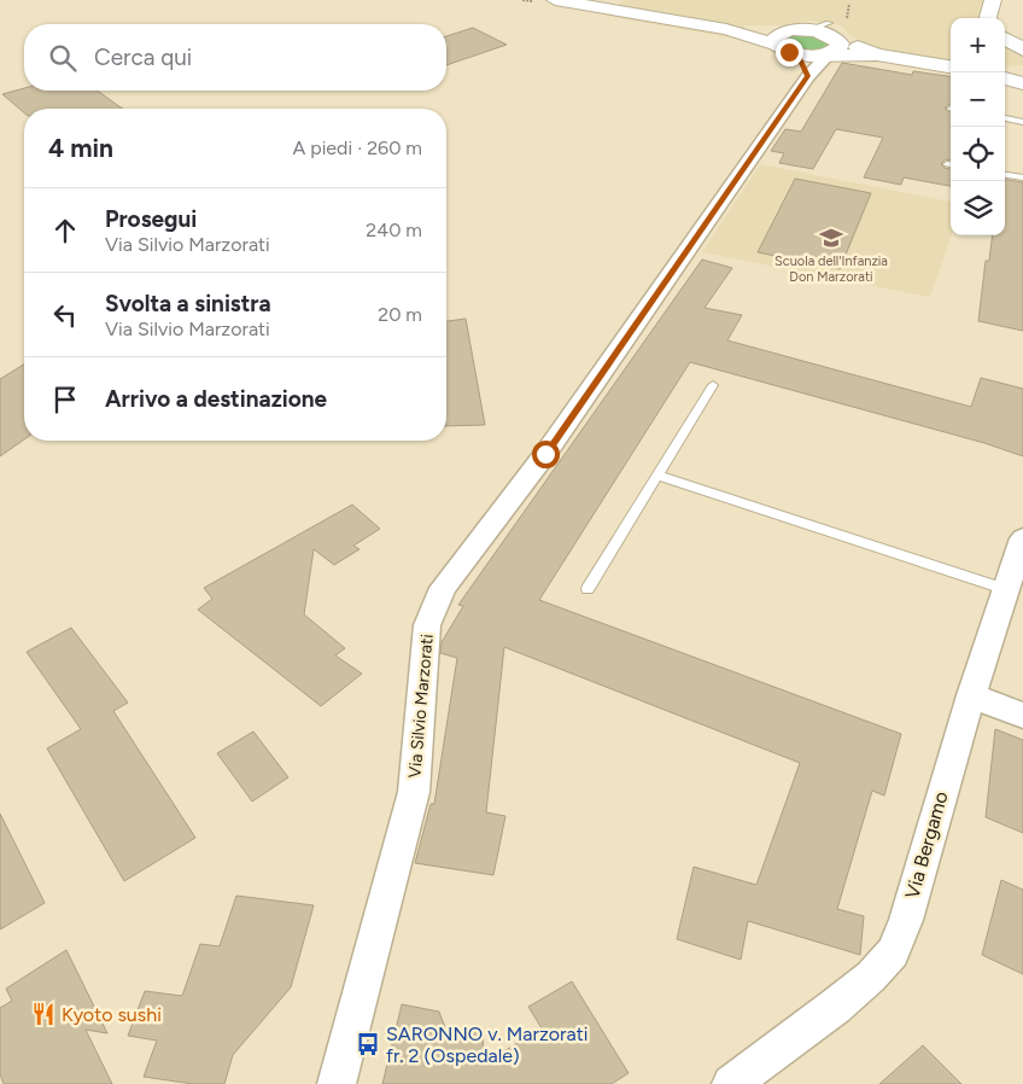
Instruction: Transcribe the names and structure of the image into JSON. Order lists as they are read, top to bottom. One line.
{"streets":{"street":["Via Silvio Marzorati","Via Bergamo"]},"places":{"school or university":["Scuola dell'Infanzia Don Marzorati"],"restaurant":["Kyoto sushi"],"bus stop":["SARONNO v. Marzorati fr. 2 (Ospedale)"]},"page":{"map_buttons":["+","−"],"search":"Cerca qui","heading":["4 min","A piedi · 260 m"],"list":[["Prosegui","Via Silvio Marzorati","240 m"],["Svolta a sinistra","Via Silvio Marzorati","20 m"],"Arrivo a destinazione"]}}
